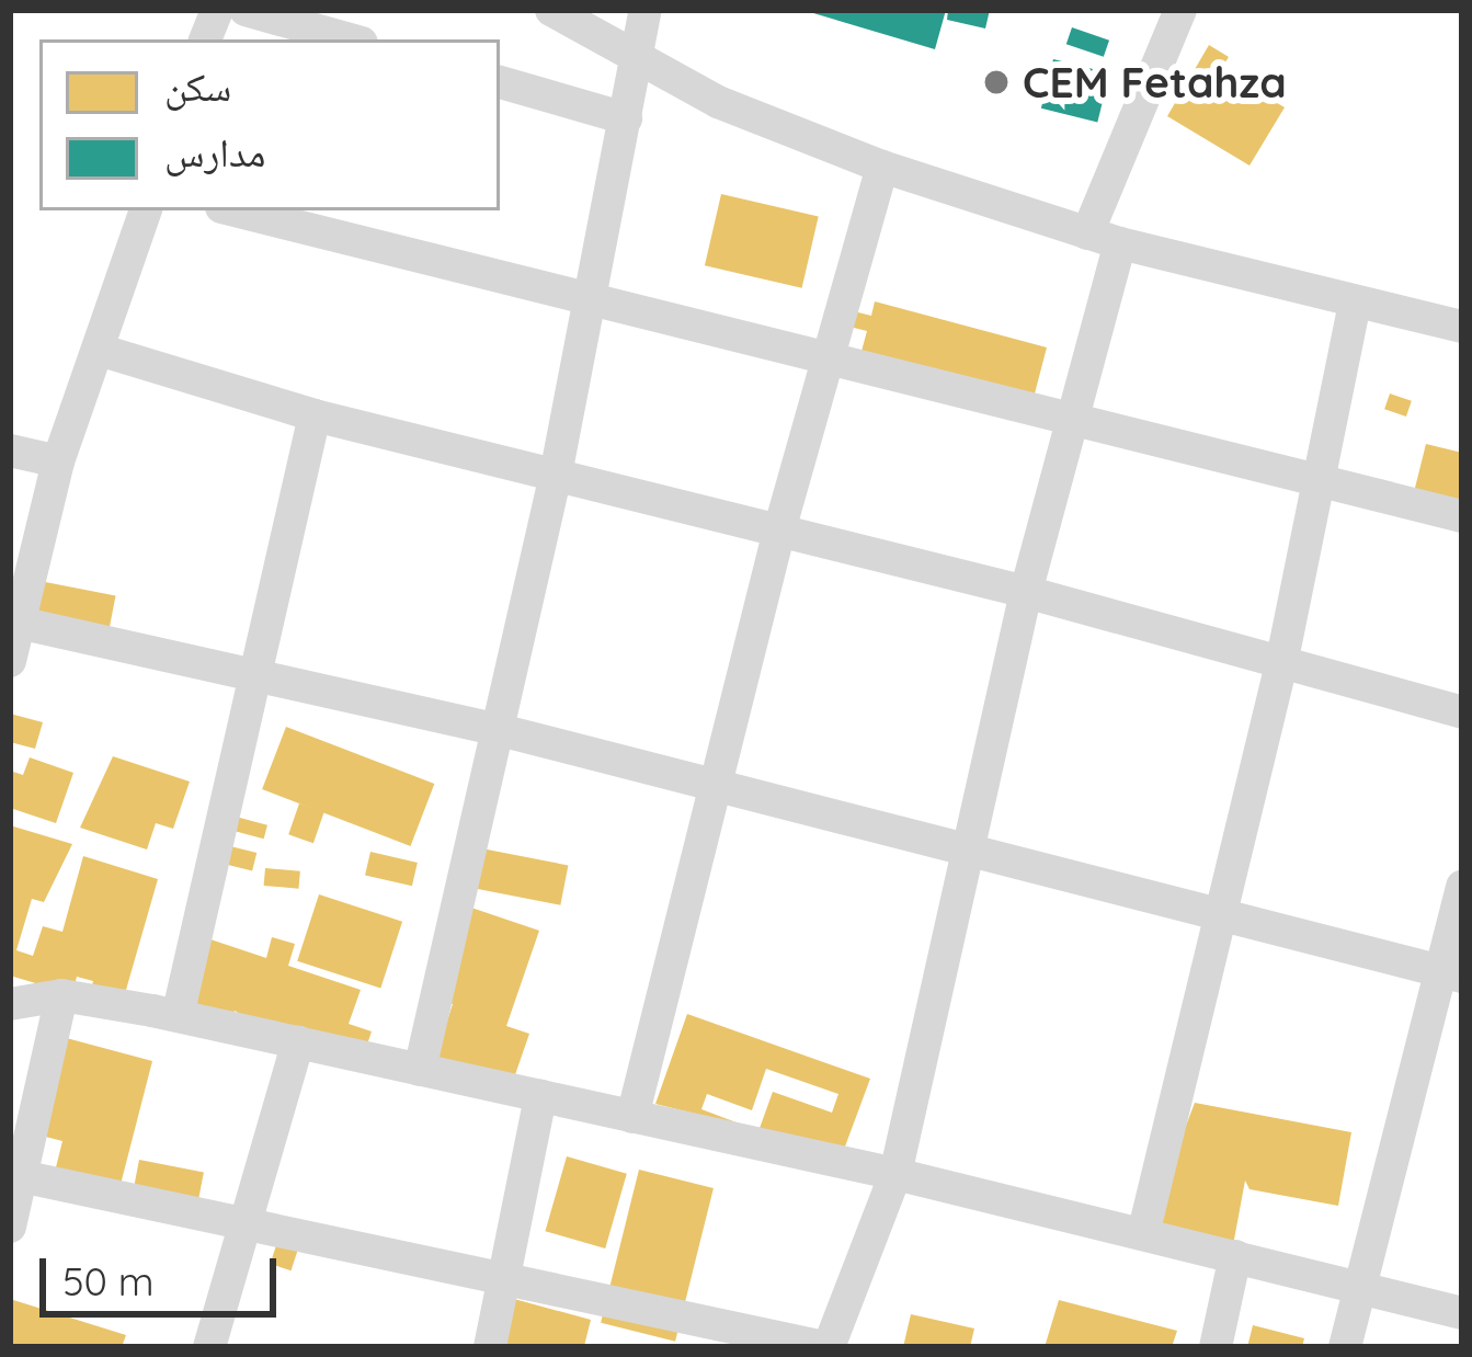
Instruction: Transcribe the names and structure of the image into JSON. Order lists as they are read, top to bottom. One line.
{"places":["CEM Fetahza"],"legend":["سكن","مدارس"],"scale_bar":"50 m"}
